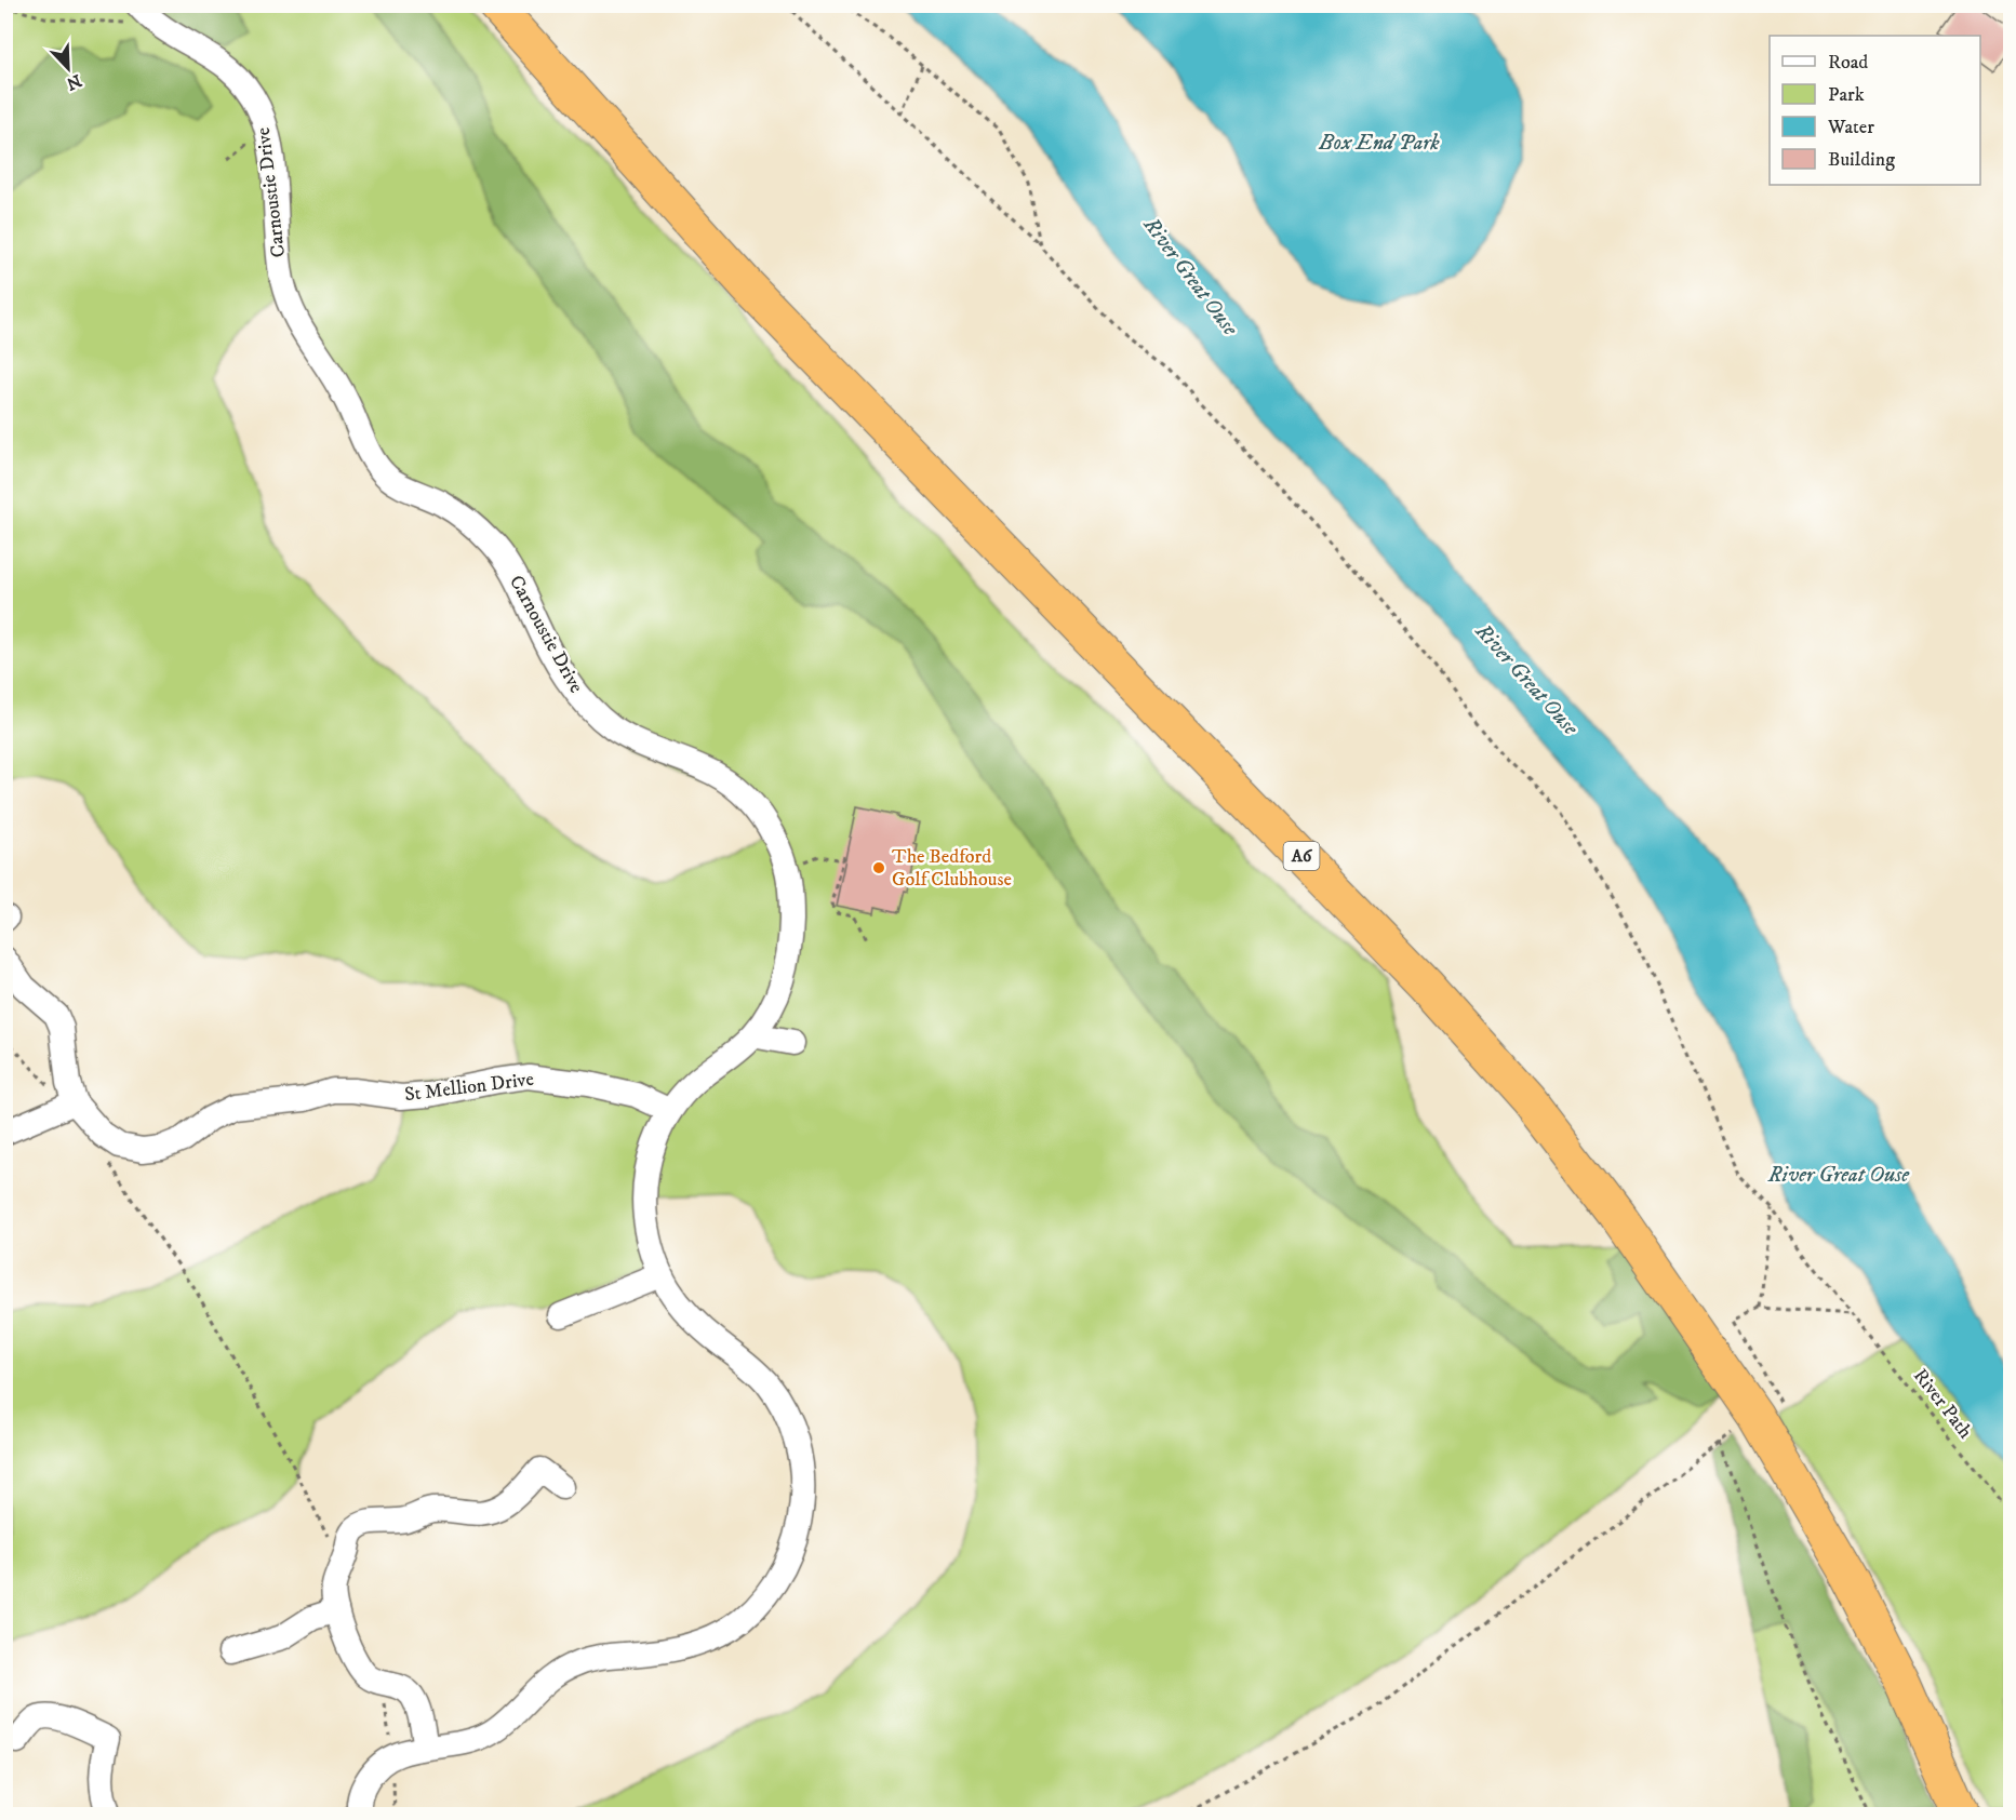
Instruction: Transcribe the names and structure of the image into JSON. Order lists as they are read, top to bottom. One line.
{"streets":{"highway":["A6"],"street":["Carnoustie Drive","St Mellion Drive"],"path":["River Path"]},"crossings":[["Carnoustie Drive","St Mellion Drive"]],"water":["Box End Park","River Great Ouse"],"places":["The Bedford Golf Clubhouse"],"legend":["Road","Park","Water","Building"],"north":"bottom right"}
